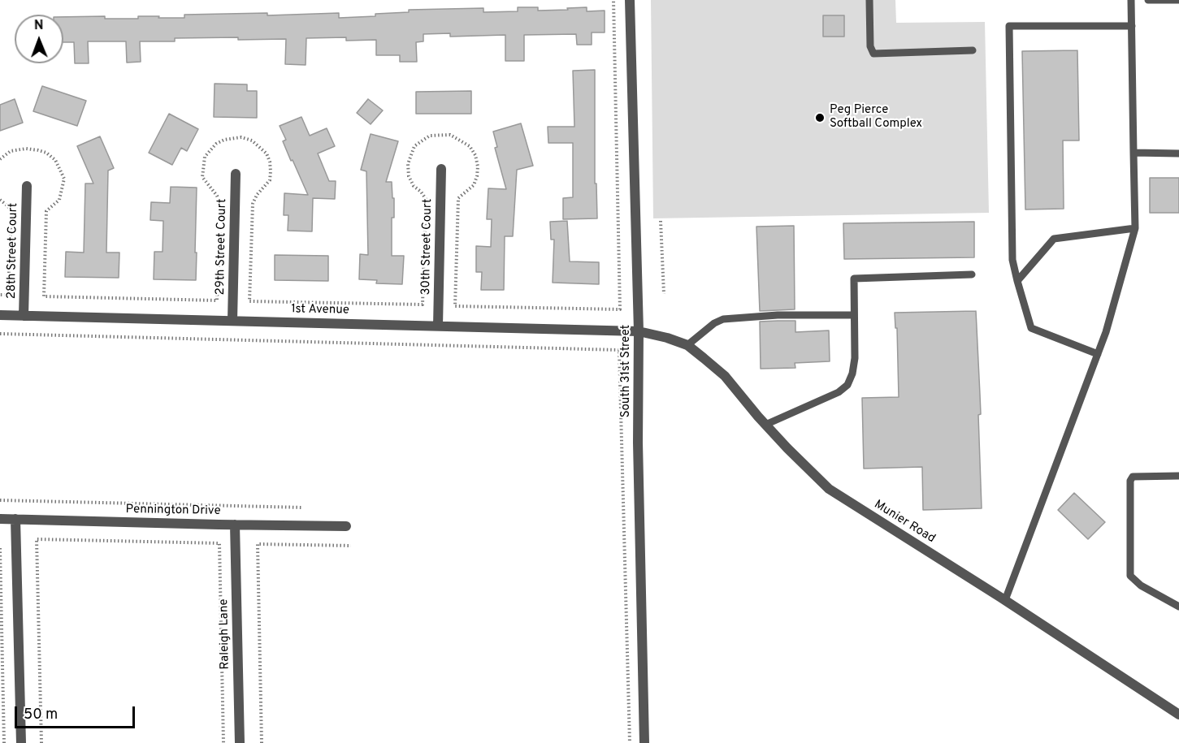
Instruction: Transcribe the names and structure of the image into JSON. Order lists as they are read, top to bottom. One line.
{"streets":{"street":["29th Street Court","30th Street Court","28th Street Court","1st Avenue","South 31st Street","Pennington Drive","Munier Road","Raleigh Lane"]},"crossings":[["29th Street Court","1st Avenue"],["30th Street Court","1st Avenue"],["28th Street Court","1st Avenue"],["1st Avenue","South 31st Street"],["1st Avenue","Munier Road"],["South 31st Street","Munier Road"],["Pennington Drive","Raleigh Lane"]],"places":["Peg Pierce Softball Complex"],"scale_bar":"50 m","north":"top"}
